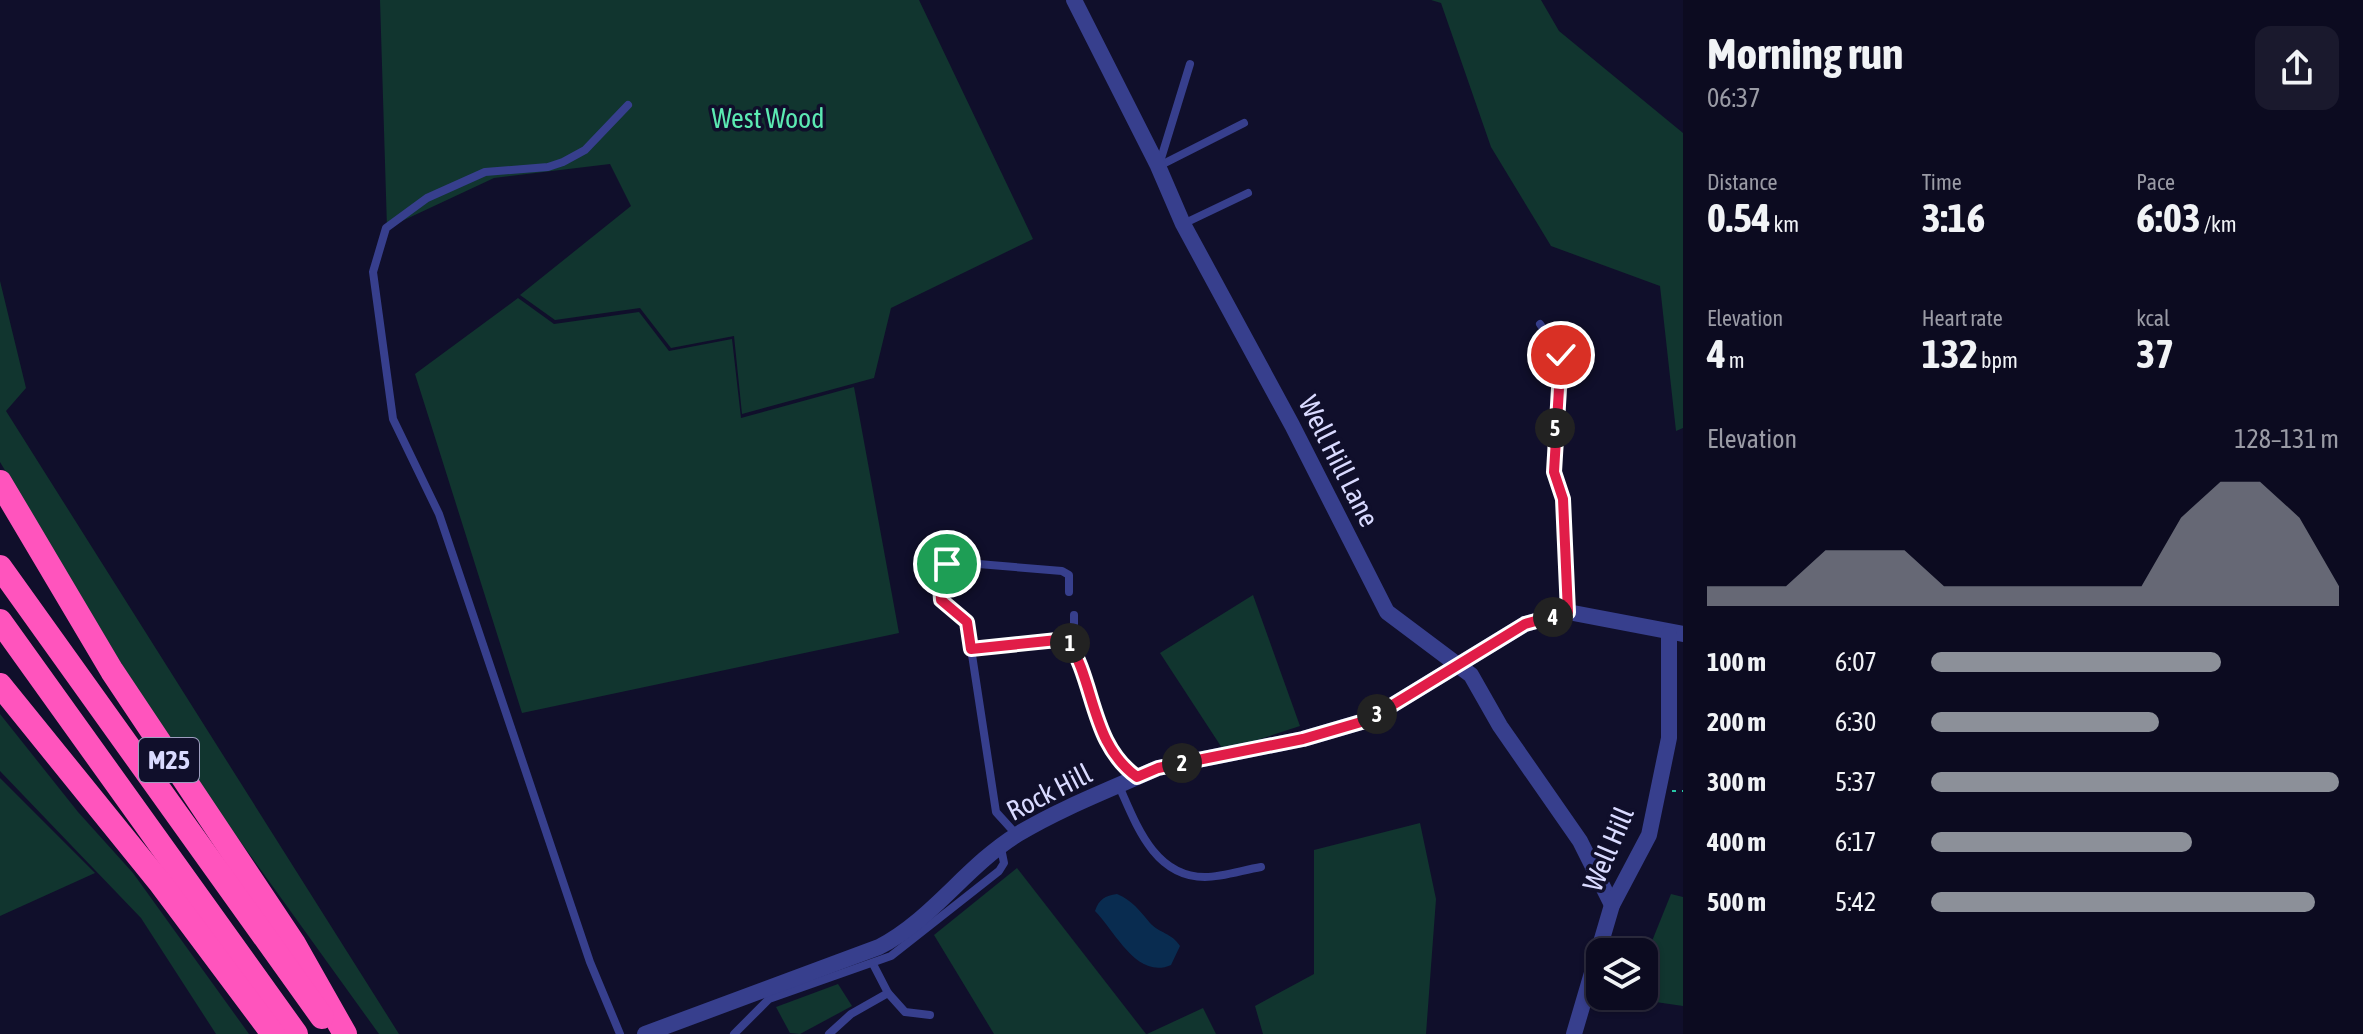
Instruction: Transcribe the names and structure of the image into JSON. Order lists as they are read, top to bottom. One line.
{"streets":{"highway":["M25"],"street":["Well Hill Lane","Rock Hill","Well Hill"]},"crossings":[["Well Hill Lane","Rock Hill"],["Well Hill Lane","Well Hill"],["Rock Hill","Well Hill"]],"parks":["West Wood"],"page":{"heading":["Morning run","06:37"],"stats":[["Distance","0.54 km"],["Time","3:16"],["Pace","6:03 /km"],["Elevation","4 m"],["Heart rate","132 bpm"],["kcal","37"]],"pins":["5","4","1","3","2"],"chart":["Elevation","128–131 m"],"list":[{"name":"100 m","note":"6:07"},{"name":"200 m","note":"6:30"},{"name":"300 m","note":"5:37"},{"name":"400 m","note":"6:17"},{"name":"500 m","note":"5:42"}]}}
